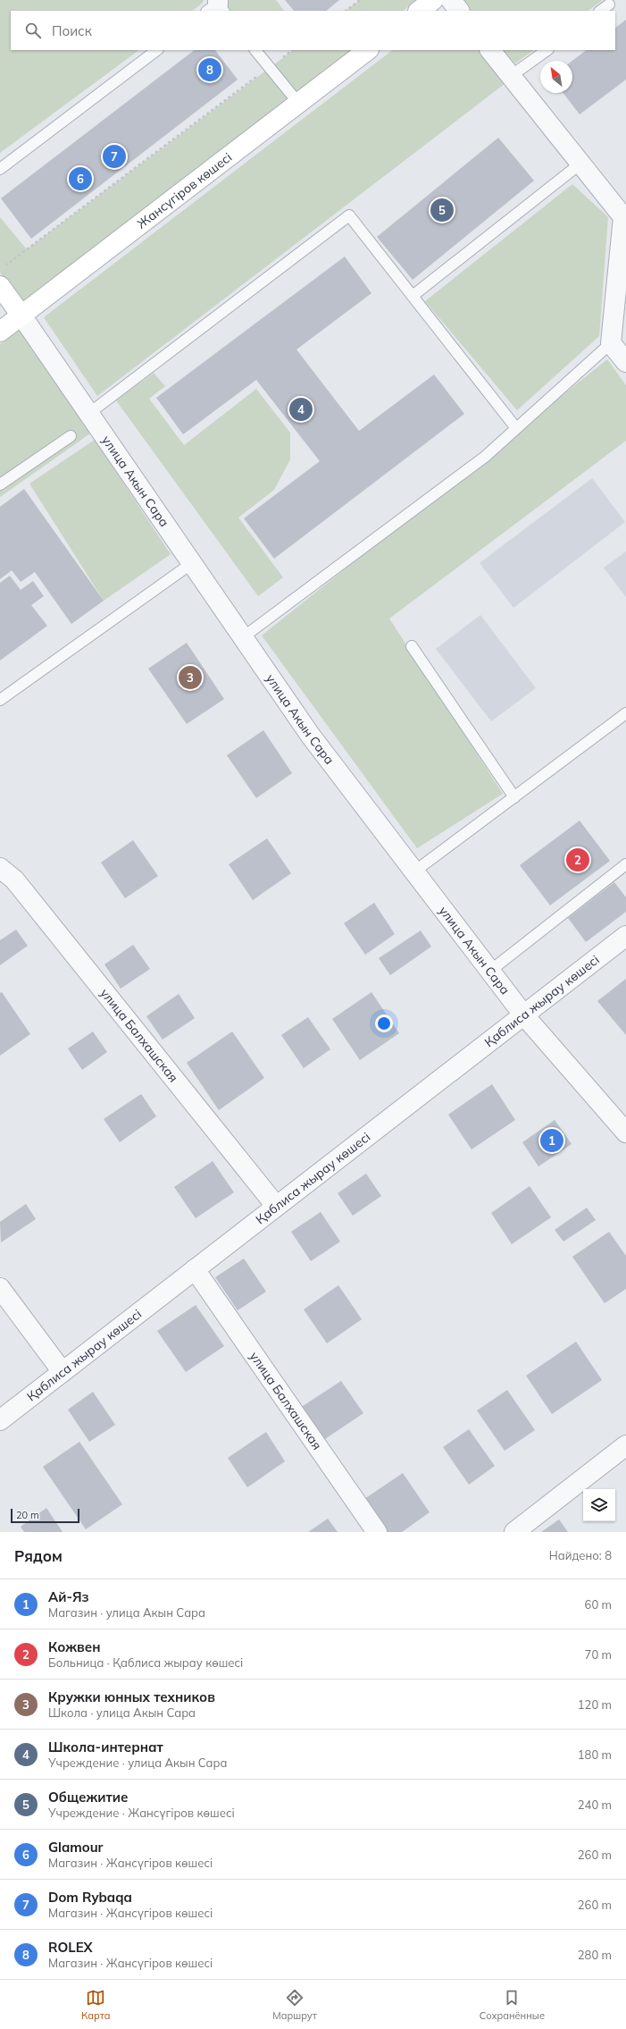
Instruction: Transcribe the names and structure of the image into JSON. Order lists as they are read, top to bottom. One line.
{"streets":{"main road":["Жансүгіров көшесі","улица Акын Сара"],"street":["Қаблиса жырау көшесі","улица Балхашская"]},"crossings":[["Жансүгіров көшесі","улица Акын Сара"],["улица Акын Сара","Қаблиса жырау көшесі"],["Қаблиса жырау көшесі","улица Балхашская"]],"scale_bar":"20 m","north":"top left","page":{"search":"Поиск","pins":["8","7","6","5","4","3","2","1"],"scale":"20 m","heading":["Рядом","Найдено: 8"],"list":[{"mark":"1","name":"Ай-Яз","note":"Магазин · улица Акын Сара","value":"60 m"},{"mark":"2","name":"Кожвен","note":"Больница · Қаблиса жырау көшесі","value":"70 m"},{"mark":"3","name":"Кружки юнных техников","note":"Школа · улица Акын Сара","value":"120 m"},{"mark":"4","name":"Школа-интернат","note":"Учреждение · улица Акын Сара","value":"180 m"},{"mark":"5","name":"Общежитие","note":"Учреждение · Жансүгіров көшесі","value":"240 m"},{"mark":"6","name":"Glamour","note":"Магазин · Жансүгіров көшесі","value":"260 m"},{"mark":"7","name":"Dom Rybaqa","note":"Магазин · Жансүгіров көшесі","value":"260 m"},{"mark":"8","name":"ROLEX","note":"Магазин · Жансүгіров көшесі","value":"280 m"}],"nav":["Карта","Маршрут","Сохранённые"]}}
